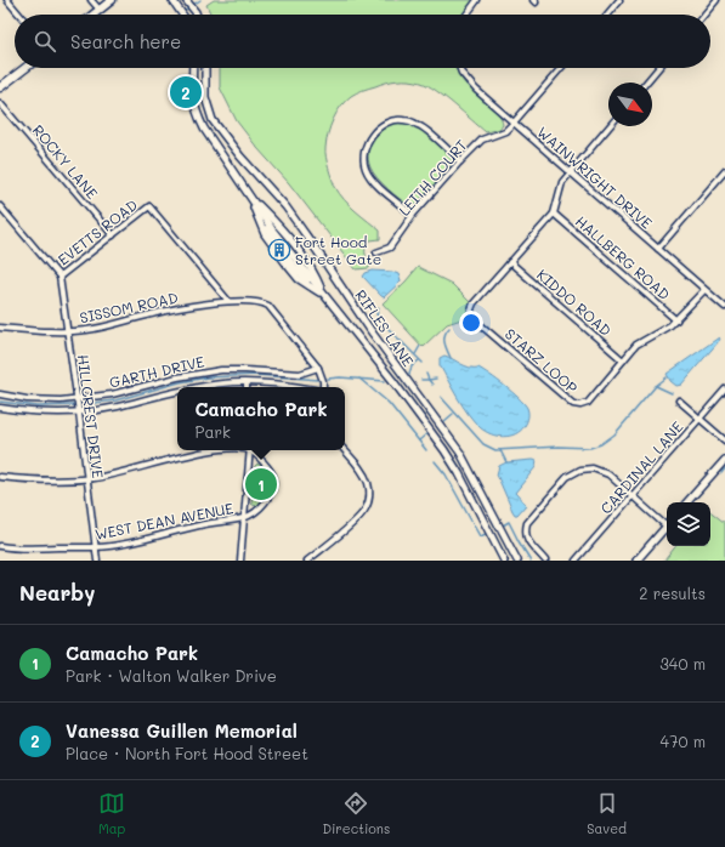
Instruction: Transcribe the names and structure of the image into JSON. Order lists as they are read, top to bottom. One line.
{"streets":{"street":["ROCKY LANE","LEITH COURT","WAINWRIGHT DRIVE","EVETTS ROAD","HALLBERG ROAD","KIDDO ROAD","SISSOM ROAD","RIFLES LANE","STARZ LOOP","GARTH DRIVE","HILLCREST DRIVE","CARDINAL LANE","WEST DEAN AVENUE"]},"crossings":[["ROCKY LANE","EVETTS ROAD"],["LEITH COURT","WAINWRIGHT DRIVE"],["WAINWRIGHT DRIVE","STARZ LOOP"],["EVETTS ROAD","SISSOM ROAD"],["EVETTS ROAD","HILLCREST DRIVE"],["HALLBERG ROAD","STARZ LOOP"],["KIDDO ROAD","STARZ LOOP"],["SISSOM ROAD","GARTH DRIVE"],["SISSOM ROAD","HILLCREST DRIVE"],["GARTH DRIVE","HILLCREST DRIVE"],["HILLCREST DRIVE","WEST DEAN AVENUE"]],"places":{"building":["Fort Hood Street Gate"]},"north":"bottom right","page":{"search":"Search here","pins":["2","1"],"popup":["Camacho Park","Park"],"heading":["Nearby","2 results"],"list":[{"mark":"1","name":"Camacho Park","note":"Park · Walton Walker Drive","value":"340 m"},{"mark":"2","name":"Vanessa Guillen Memorial","note":"Place · North Fort Hood Street","value":"470 m"}],"nav":["Map","Directions","Saved"]}}
